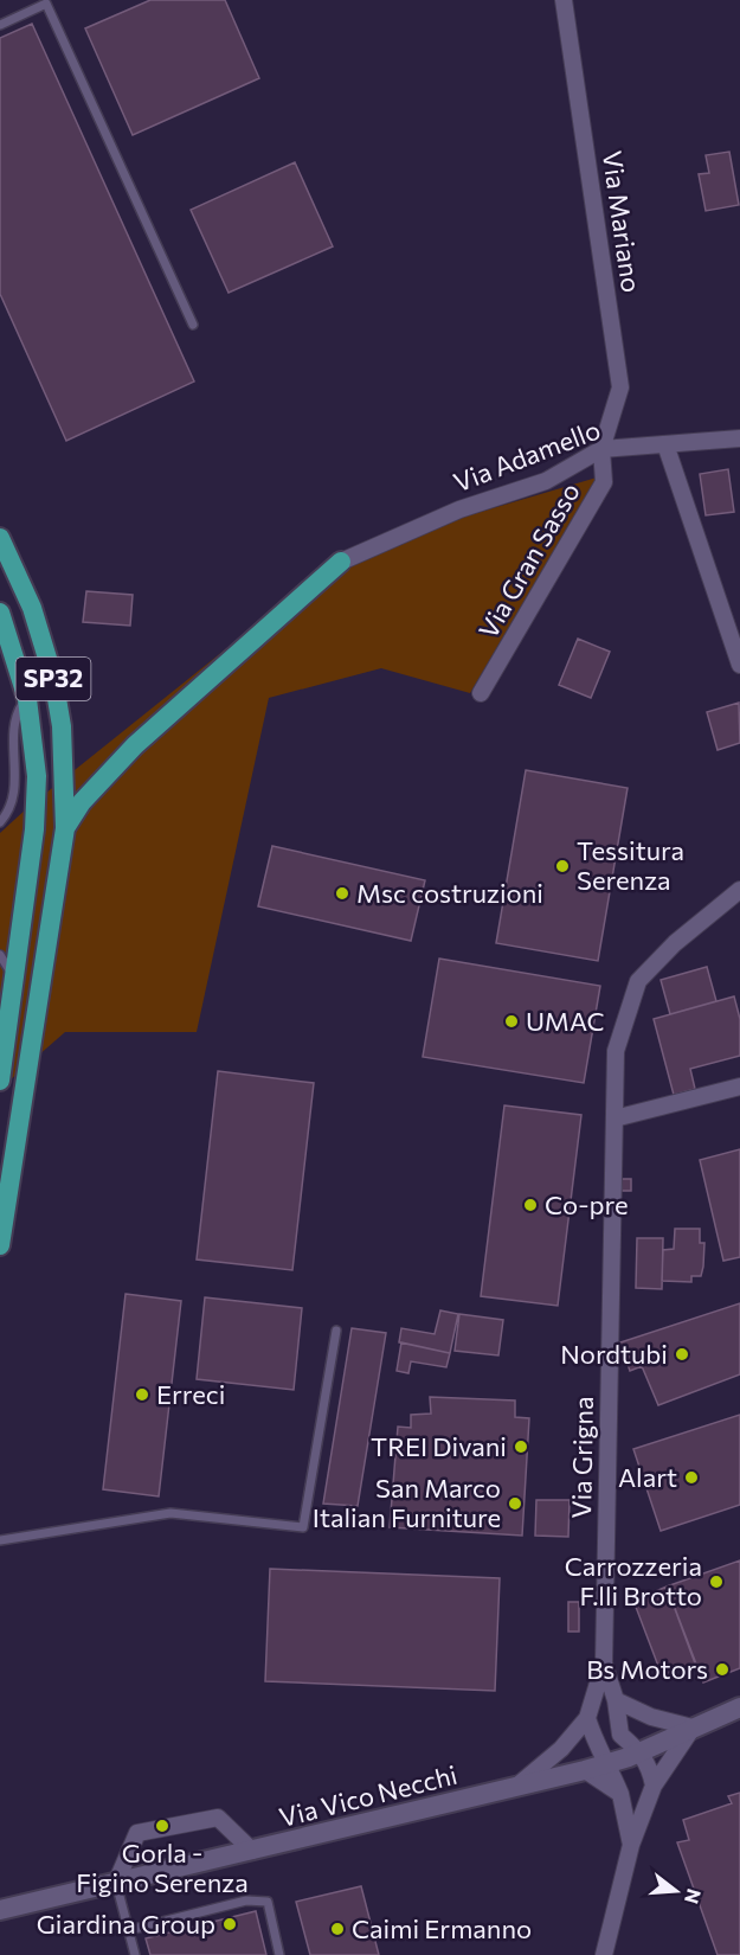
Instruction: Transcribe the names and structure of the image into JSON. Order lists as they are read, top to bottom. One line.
{"streets":{"main road":["SP32"],"street":["Via Mariano","Via Adamello","Via Gran Sasso","Via Grigna","Via Vico Necchi"]},"crossings":[["Via Mariano","Via Adamello"],["Via Mariano","Via Gran Sasso"],["Via Adamello","Via Gran Sasso"],["Via Grigna","Via Vico Necchi"]],"places":["Tessitura Serenza","Msc costruzioni","UMAC","Co-pre","Nordtubi","Erreci","TREI Divani","Alart","San Marco Italian Furniture","Carrozzeria F.lli Brotto","Bs Motors","Gorla - Figino Serenza","Giardina Group","Caimi Ermanno"],"north":"right"}
